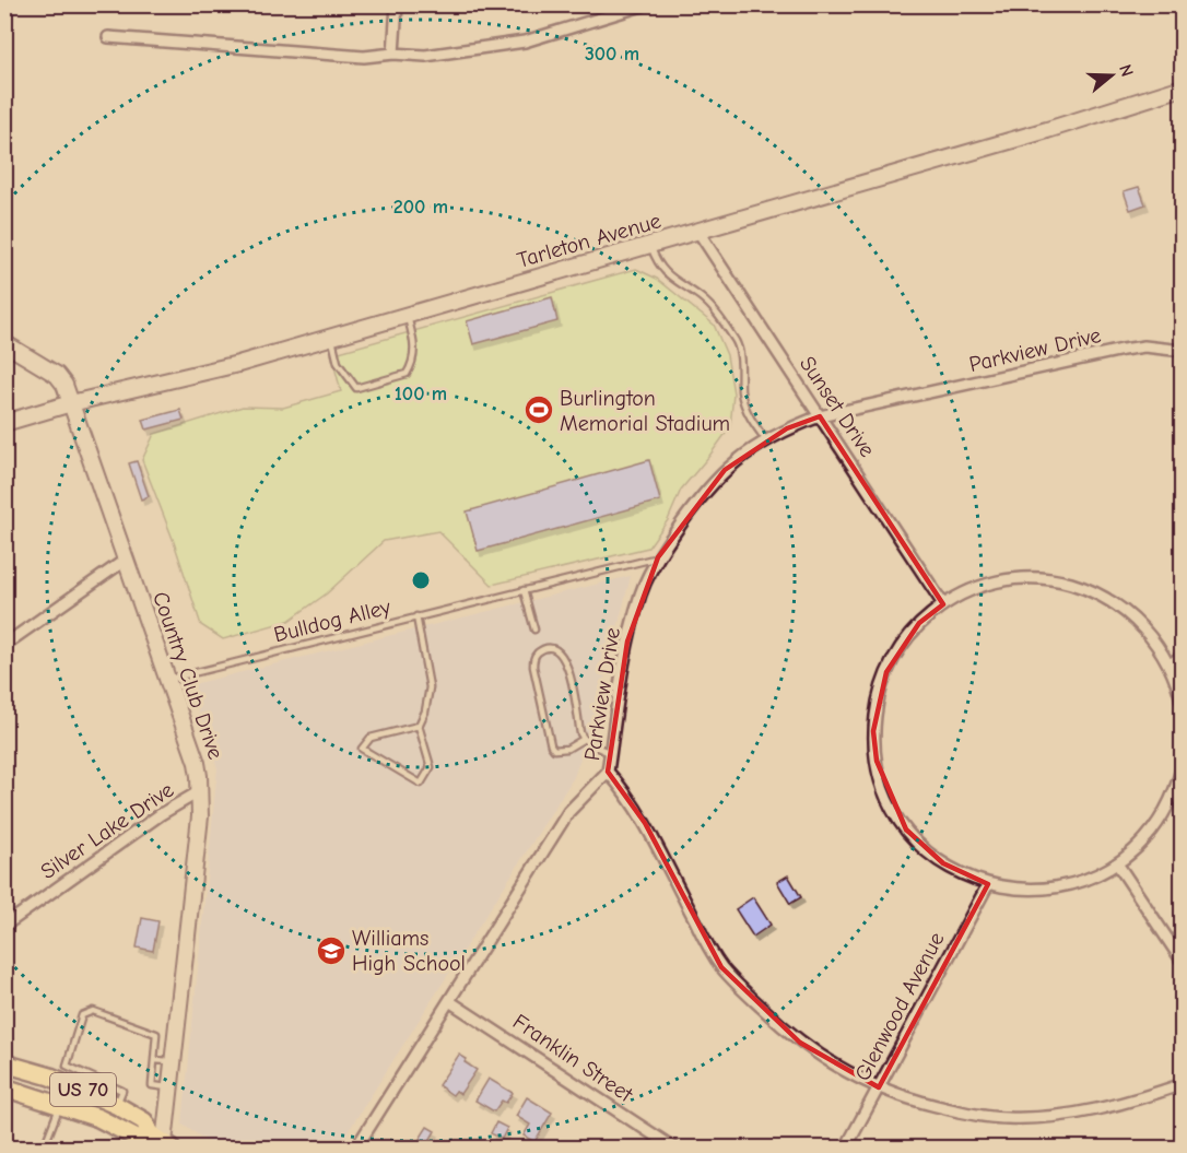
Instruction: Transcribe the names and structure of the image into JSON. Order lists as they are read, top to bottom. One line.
{"streets":{"main road":["US 70"],"street":["Tarleton Avenue","Parkview Drive","Sunset Drive","Country Club Drive","Silver Lake Drive","Glenwood Avenue","Franklin Street"],"lane":["Bulldog Alley"]},"crossings":[["Tarleton Avenue","Sunset Drive"],["Tarleton Avenue","Country Club Drive"],["Parkview Drive","Sunset Drive"],["Parkview Drive","Bulldog Alley"],["Parkview Drive","Glenwood Avenue"],["Bulldog Alley","Country Club Drive"],["Country Club Drive","Silver Lake Drive"],["Country Club Drive","US 70"]],"places":{"sports":["Burlington Memorial Stadium"],"school or university":["Williams High School"]},"north":"right","rings":["300 m","200 m","100 m"]}
